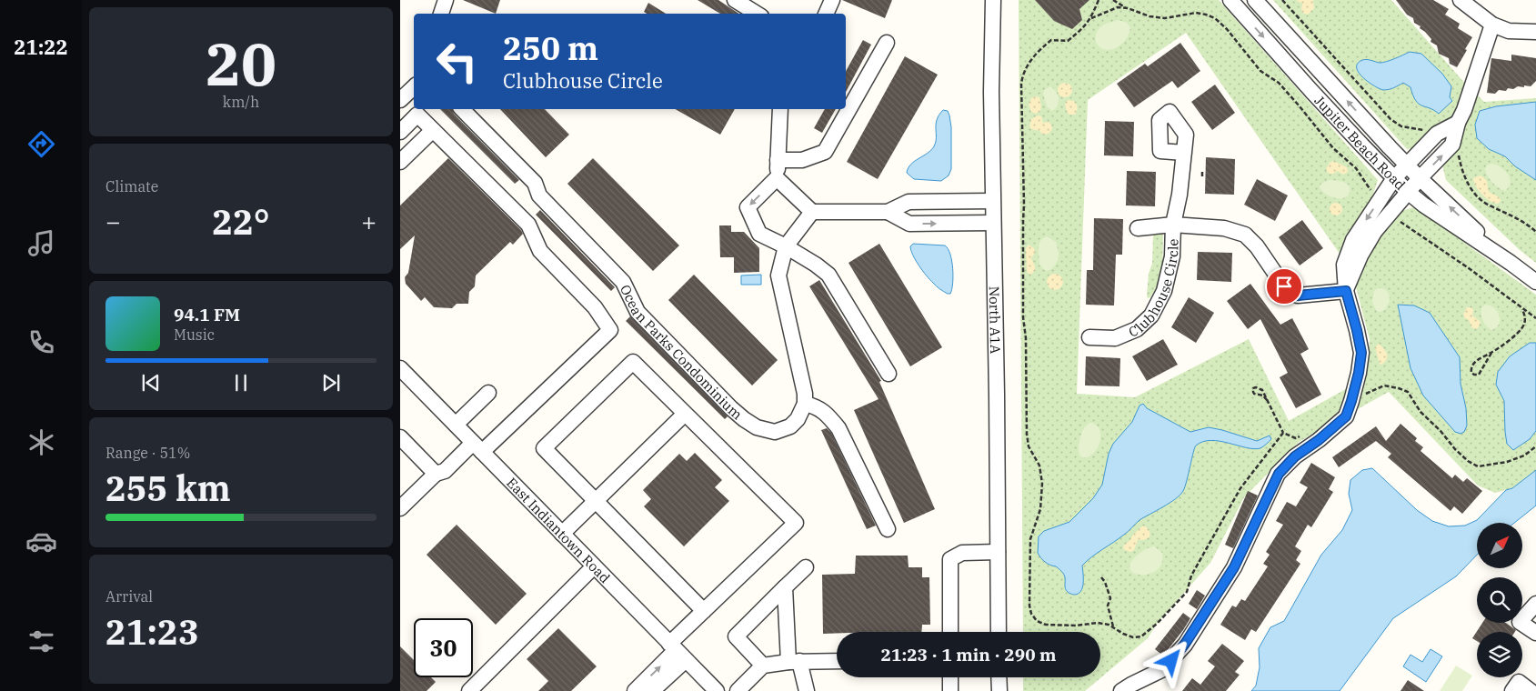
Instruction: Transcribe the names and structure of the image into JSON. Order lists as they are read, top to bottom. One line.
{"streets":{"street":["Jupiter Beach Road","Clubhouse Circle","North A1A","Ocean Parks Condominium","East Indiantown Road"]},"north":"top right","page":{"tabs":"21:22","tile":[["20","km/h"],"Climate",["Range · 51%","255 km"],["Arrival","21:23"]],"turn":["250 m","Clubhouse Circle"],"heat":["−","22°","+"],"song":["94.1 FM","Music"],"limit":"30","trip":"21:23 · 1 min · 290 m"}}
